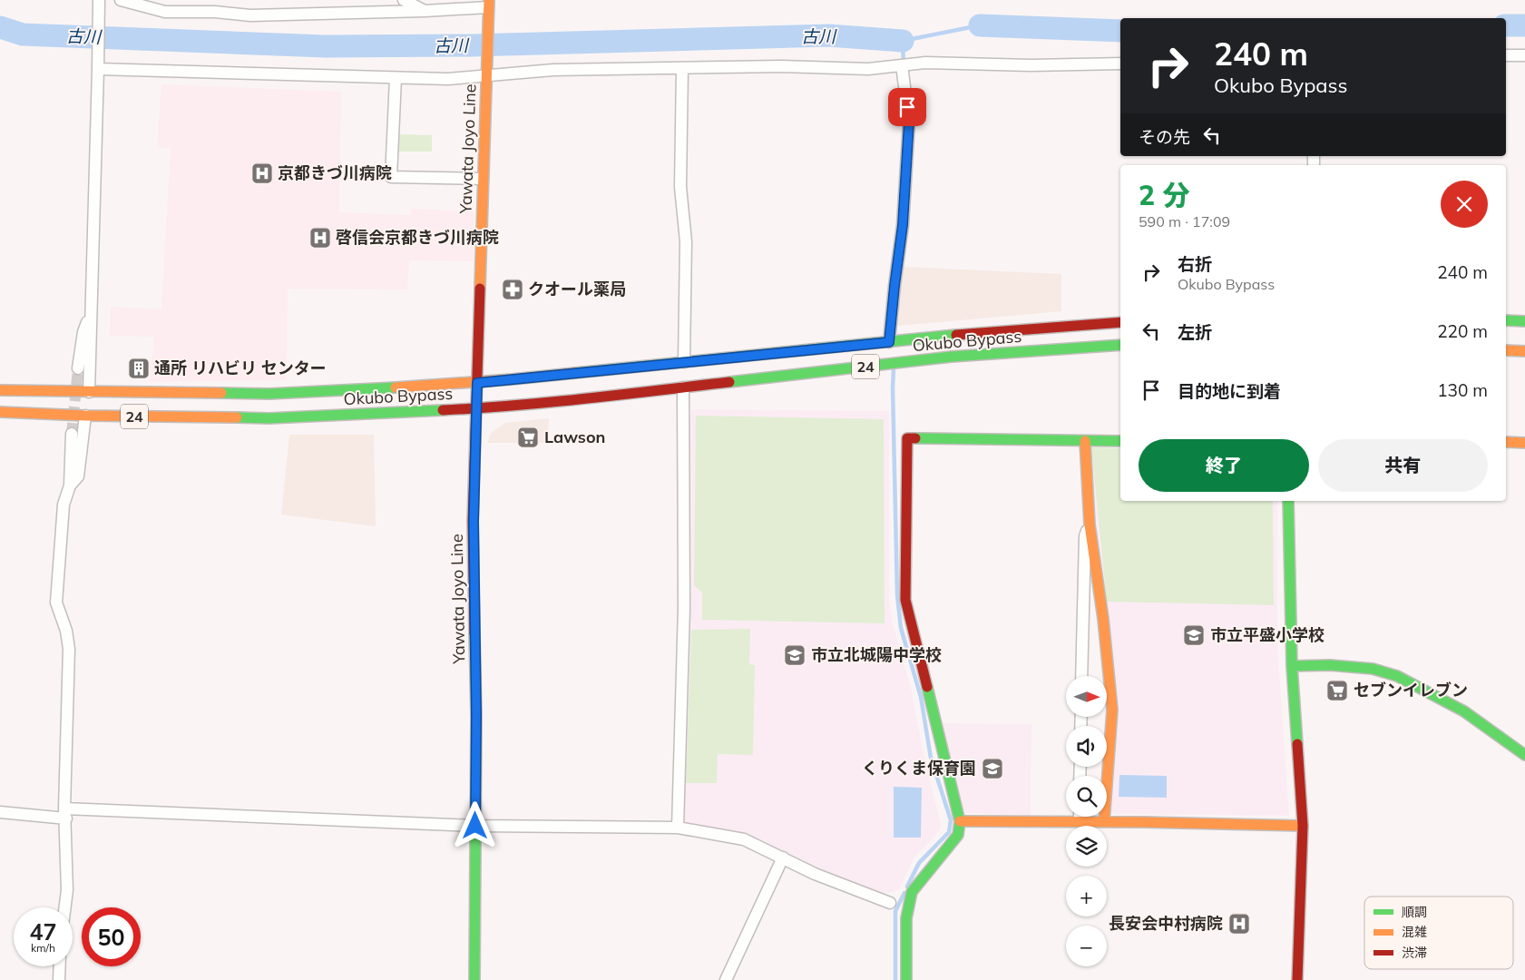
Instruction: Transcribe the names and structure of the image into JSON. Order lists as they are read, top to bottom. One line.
{"streets":{"main road":["Yawata Joyo Line","Okubo Bypass","24"]},"crossings":[["Yawata Joyo Line","Okubo Bypass"]],"water":["古川"],"places":{"hospital":["京都きづ川病院","啓信会京都きづ川病院","長安会中村病院"],"pharmacy":["クオール薬局"],"building":["通所 リハビリ センター"],"supermarket":["Lawson","セブンイレブン"],"school or university":["市立平盛小学校","市立北城陽中学校","くりくま保育園"]},"legend":["順調","混雑","渋滞"],"north":"right","page":{"turn":["240 m","Okubo Bypass"],"then":"その先","heading":["2 分","590 m · 17:09"],"list":[{"name":"右折","note":"Okubo Bypass","value":"240 m"},{"name":"左折","value":"220 m"},{"name":"目的地に到着","value":"130 m"}],"buttons":["終了","共有"],"map_buttons":["+","−"],"speed":"47 km/h","limit":"50"}}
